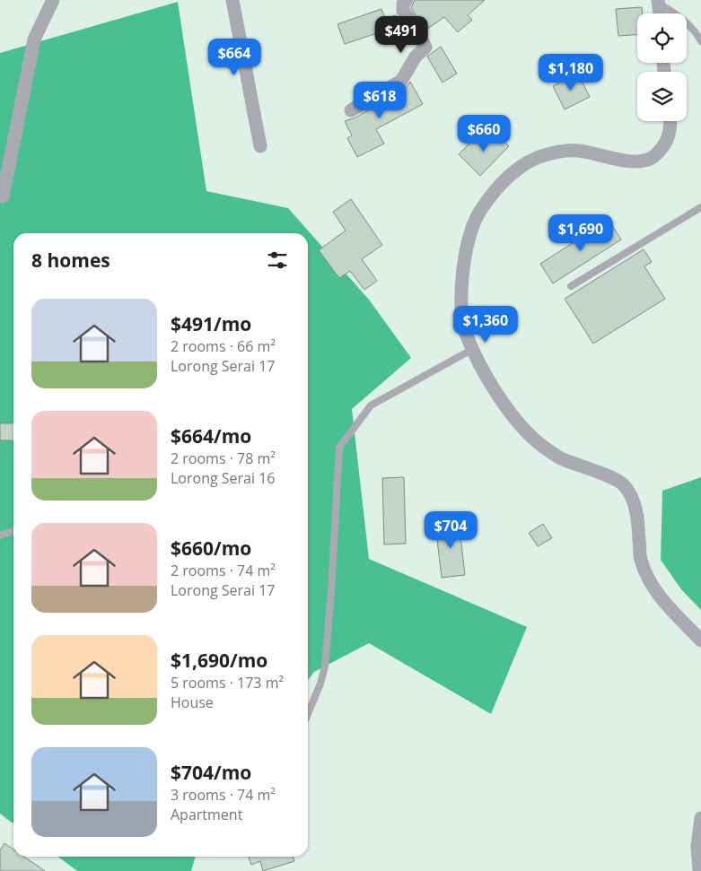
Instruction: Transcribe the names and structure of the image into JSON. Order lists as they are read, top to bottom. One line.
{"page":{"price":["$491","$664","$1,180","$618","$660","$1,690","$1,360","$704"],"heading":"8 homes","list":[{"name":"$491/mo","note":"2 rooms · 66 m² · Lorong Serai 17"},{"name":"$664/mo","note":"2 rooms · 78 m² · Lorong Serai 16"},{"name":"$660/mo","note":"2 rooms · 74 m² · Lorong Serai 17"},{"name":"$1,690/mo","note":"5 rooms · 173 m² · House"},{"name":"$704/mo","note":"3 rooms · 74 m² · Apartment"}]}}
